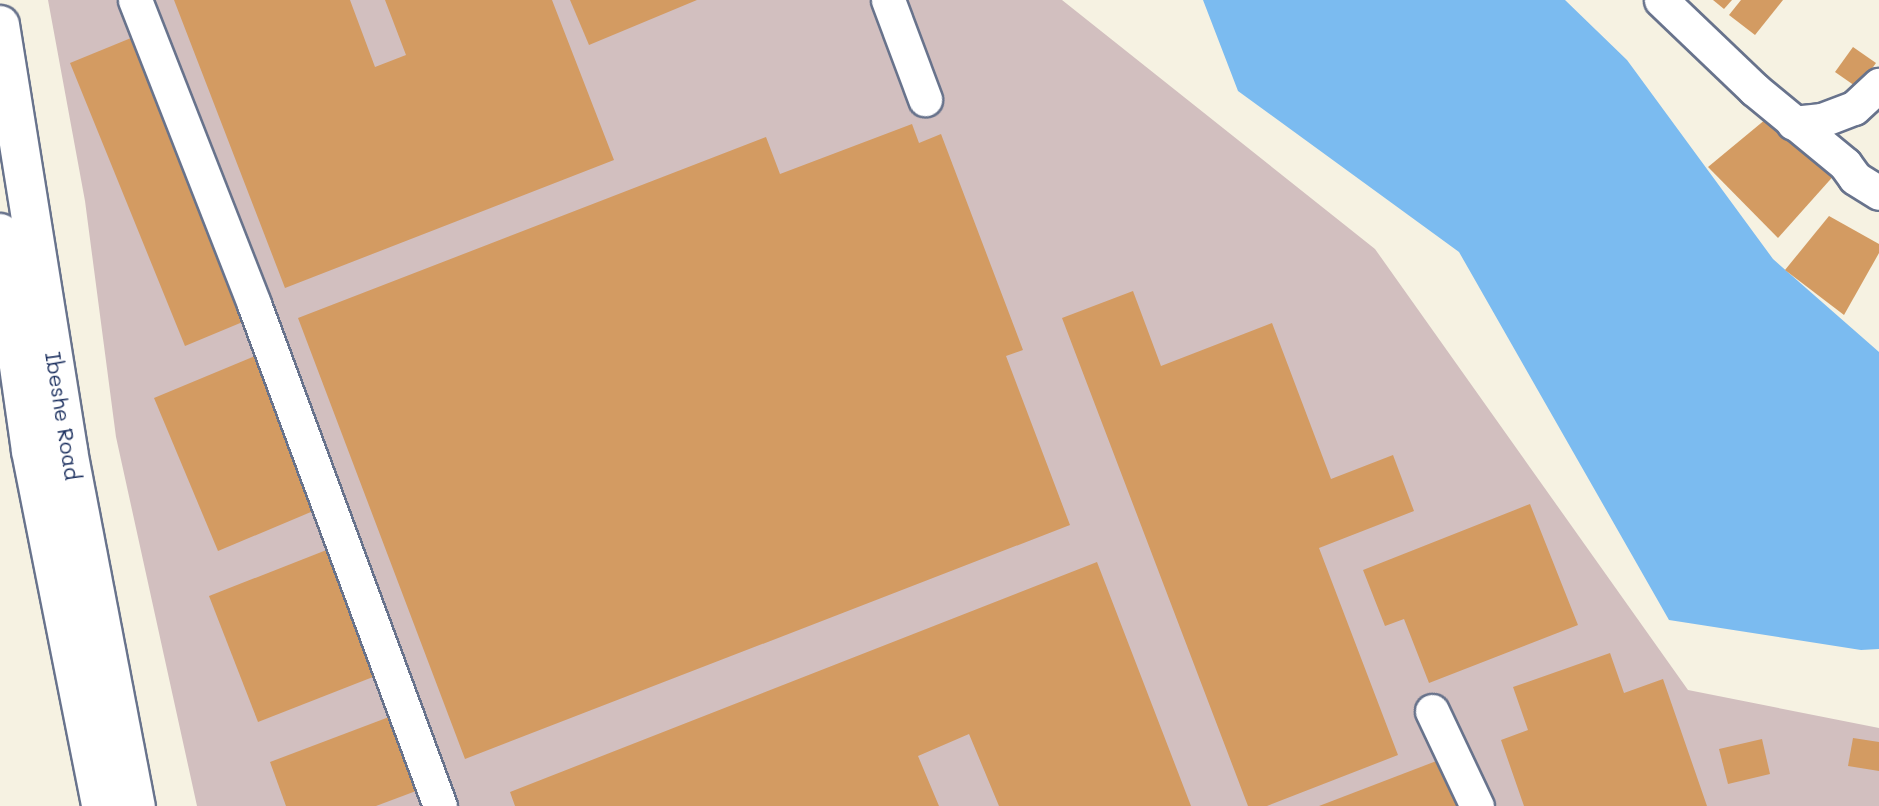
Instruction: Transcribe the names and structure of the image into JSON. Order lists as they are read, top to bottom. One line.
{"streets":{"main road":["Ibeshe Road"]}}
